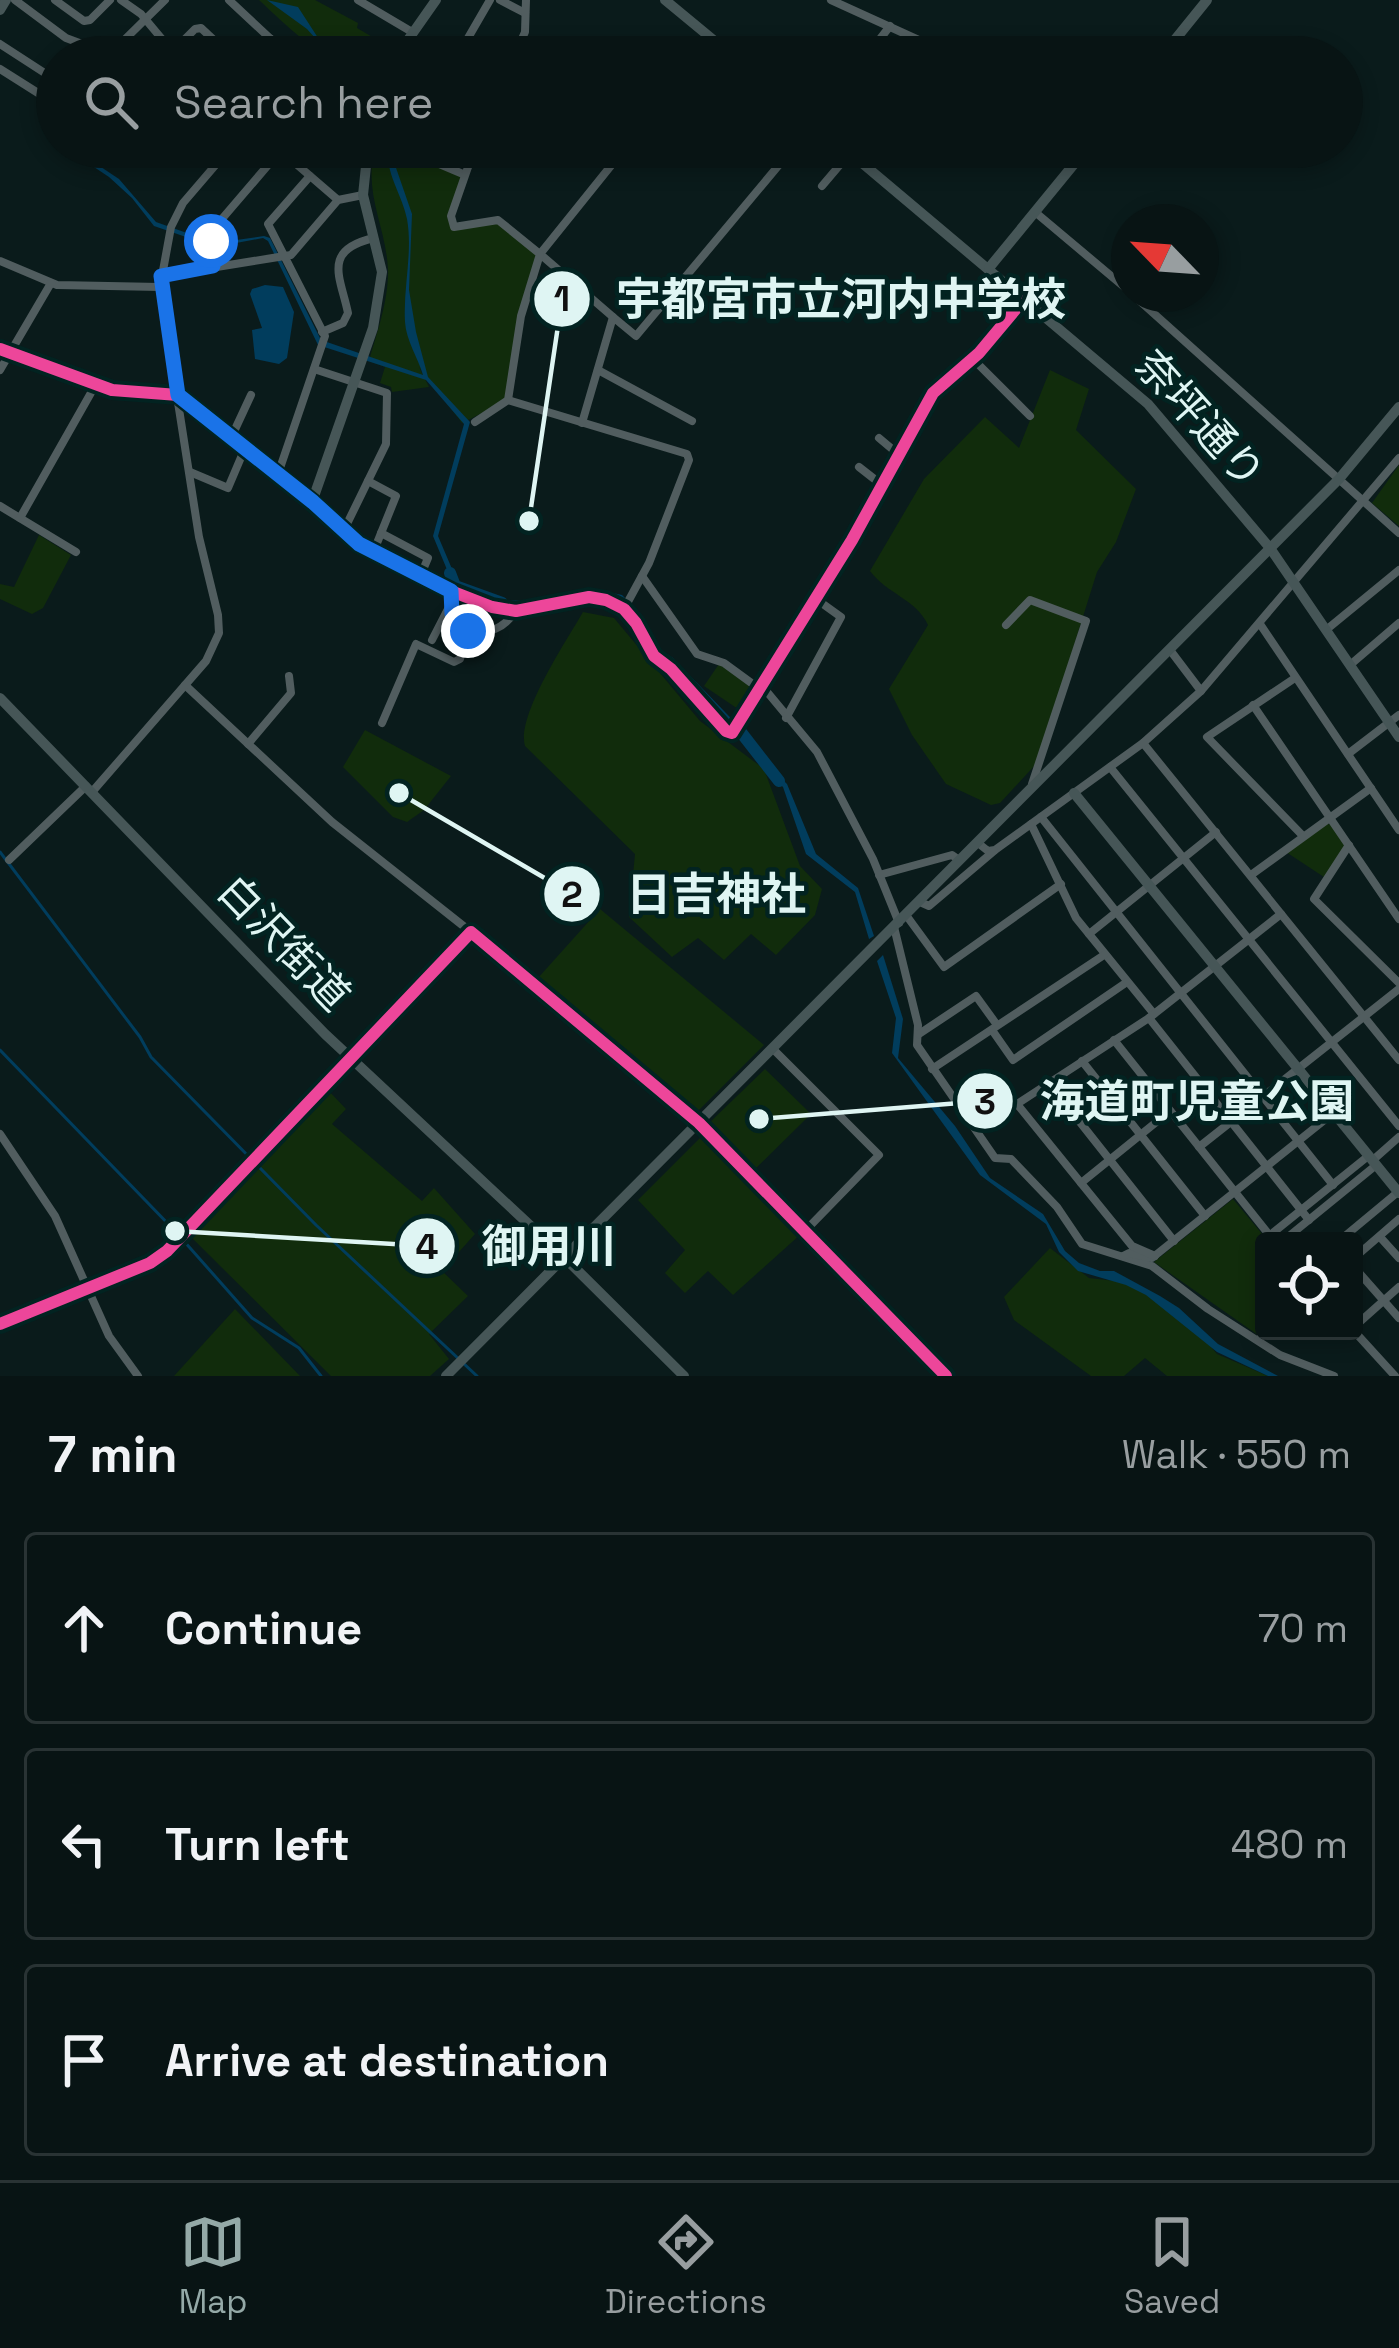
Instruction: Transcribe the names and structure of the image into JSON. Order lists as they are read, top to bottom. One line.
{"streets":{"main road":["奈坪通り","白沢街道"]},"places":["宇都宮市立河内中学校","日吉神社","海道町児童公園","御用川"],"north":"top left","page":{"search":"Search here","heading":["7 min","Walk · 550 m"],"list":[["Continue","70 m"],["Turn left","480 m"],"Arrive at destination"],"nav":["Map","Directions","Saved"]}}
